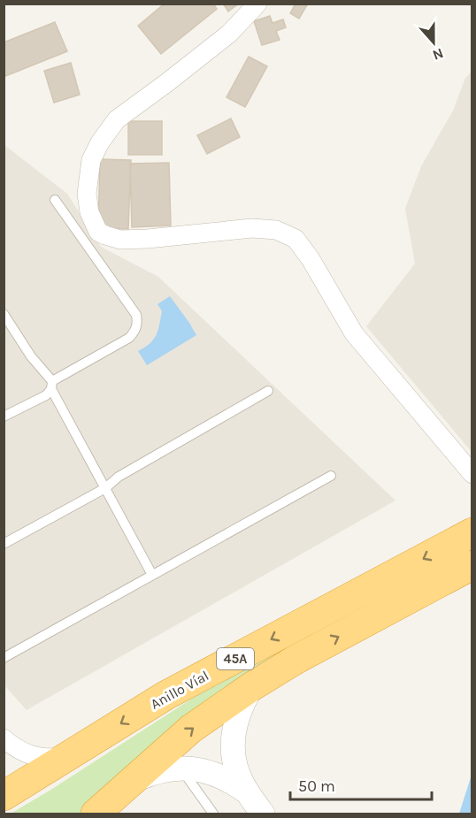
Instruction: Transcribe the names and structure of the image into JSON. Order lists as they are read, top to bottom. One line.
{"streets":{"highway":["45A","Anillo Víal"]},"scale_bar":"50 m","north":"bottom"}
